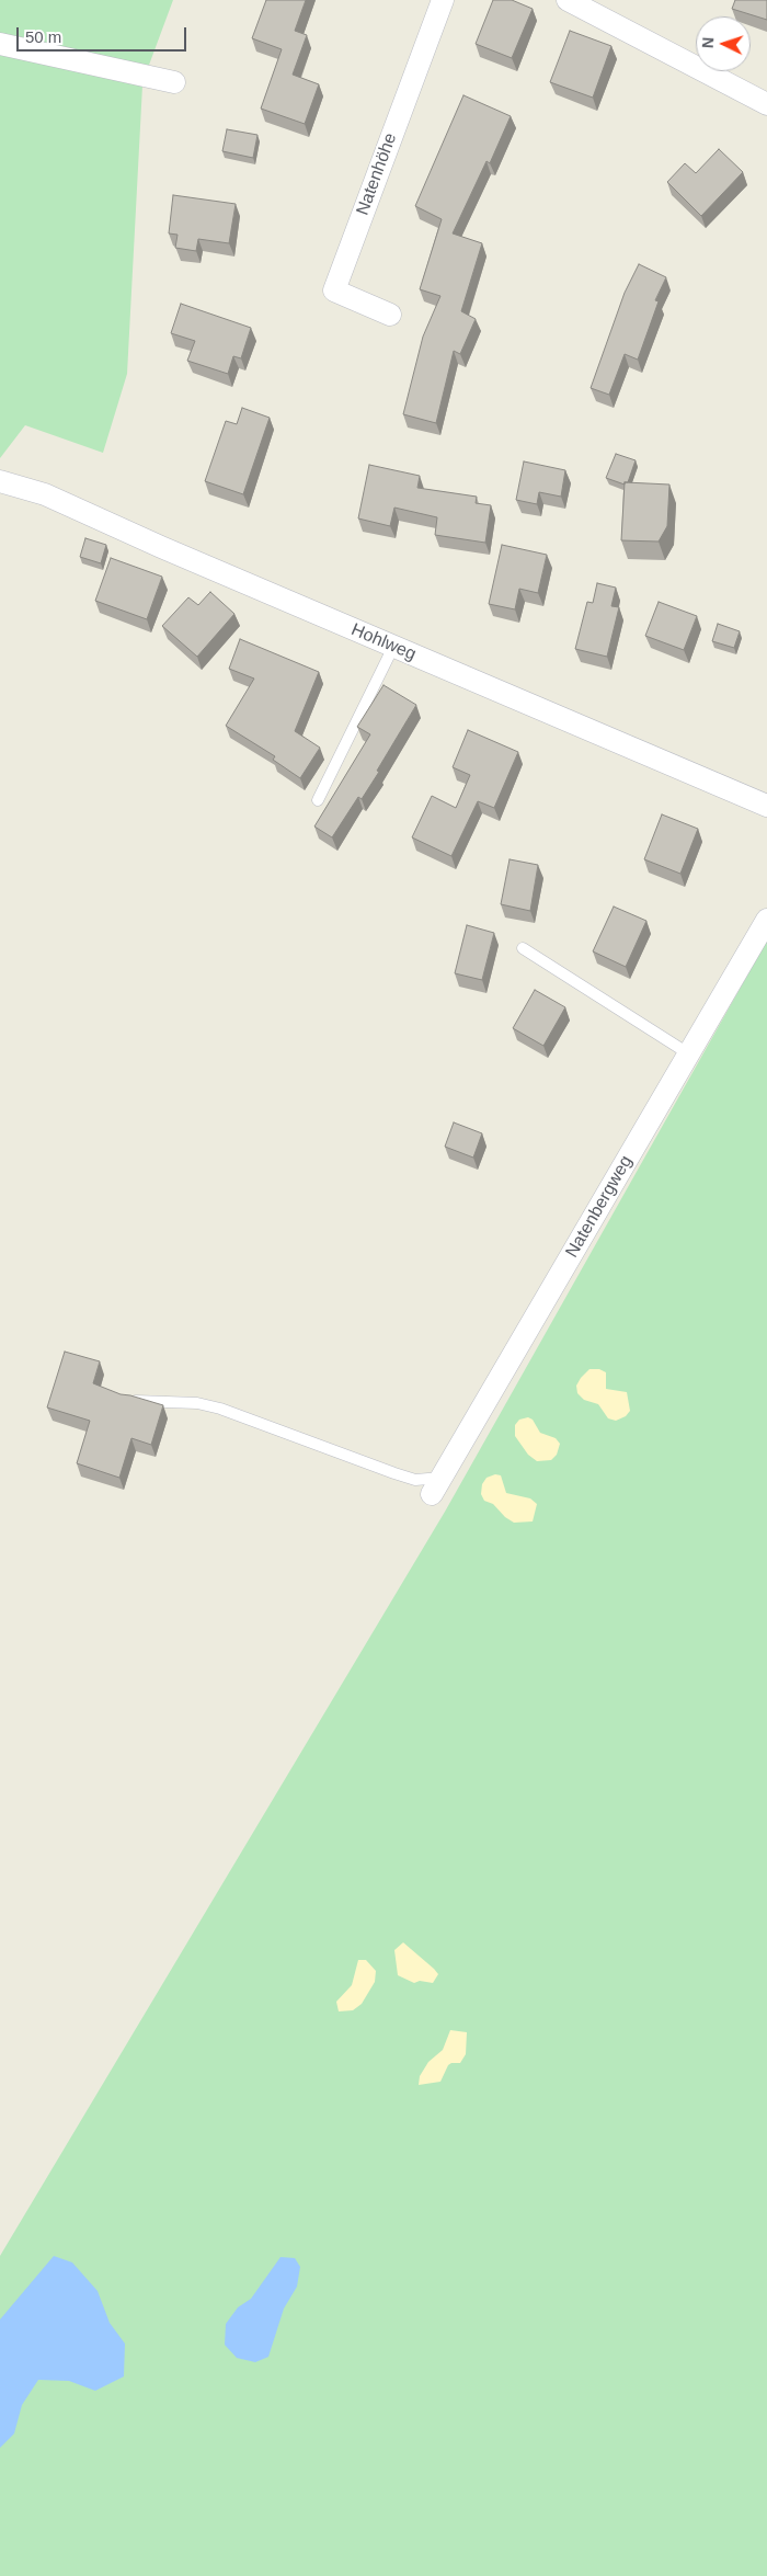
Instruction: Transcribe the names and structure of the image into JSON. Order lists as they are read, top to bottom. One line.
{"streets":{"street":["Natenhöhe","Hohlweg","Natenbergweg"]},"scale_bar":"50 m","north":"left"}
